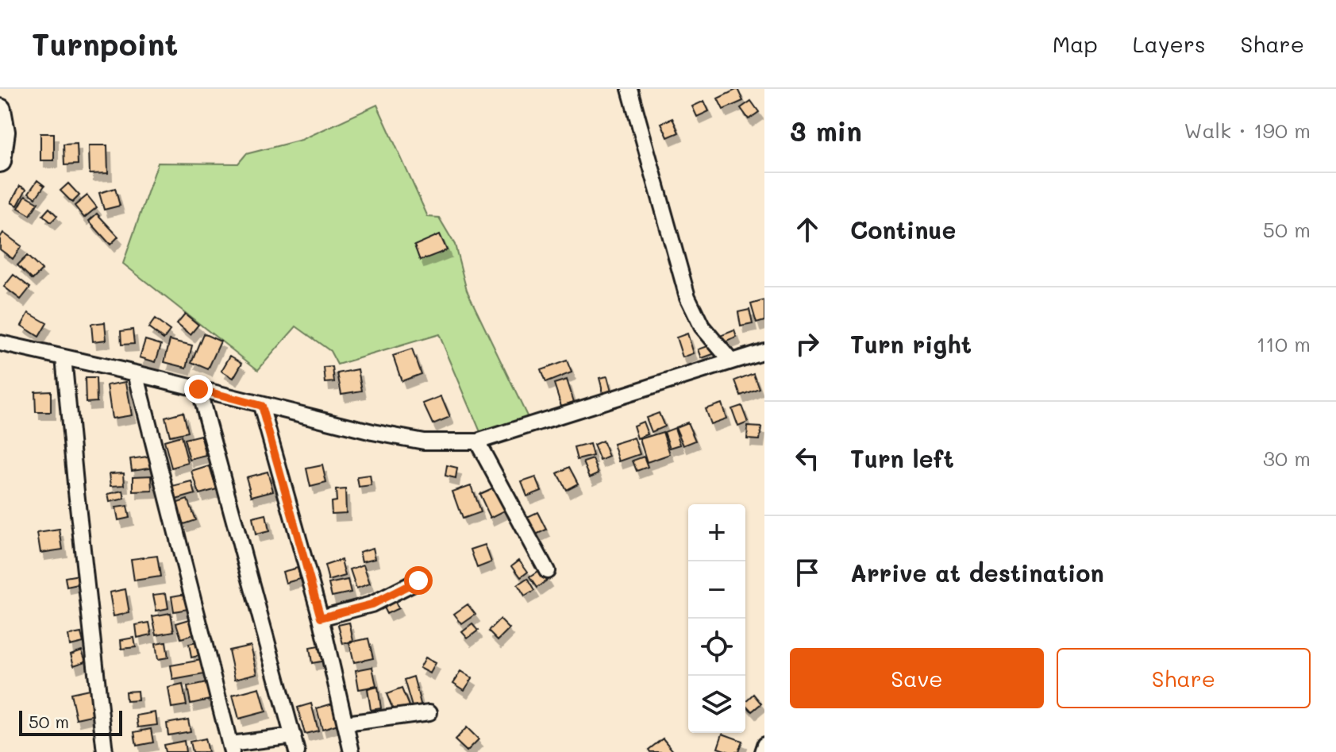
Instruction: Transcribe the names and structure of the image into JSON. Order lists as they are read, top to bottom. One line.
{"scale_bar":"50 m","page":{"header":"Turnpoint","nav":["Map","Layers","Share"],"heading":["3 min","Walk · 190 m"],"list":[["Continue","50 m"],["Turn right","110 m"],["Turn left","30 m"],"Arrive at destination"],"map_buttons":["+","−"],"buttons":["Save","Share"],"scale":"50 m"}}
